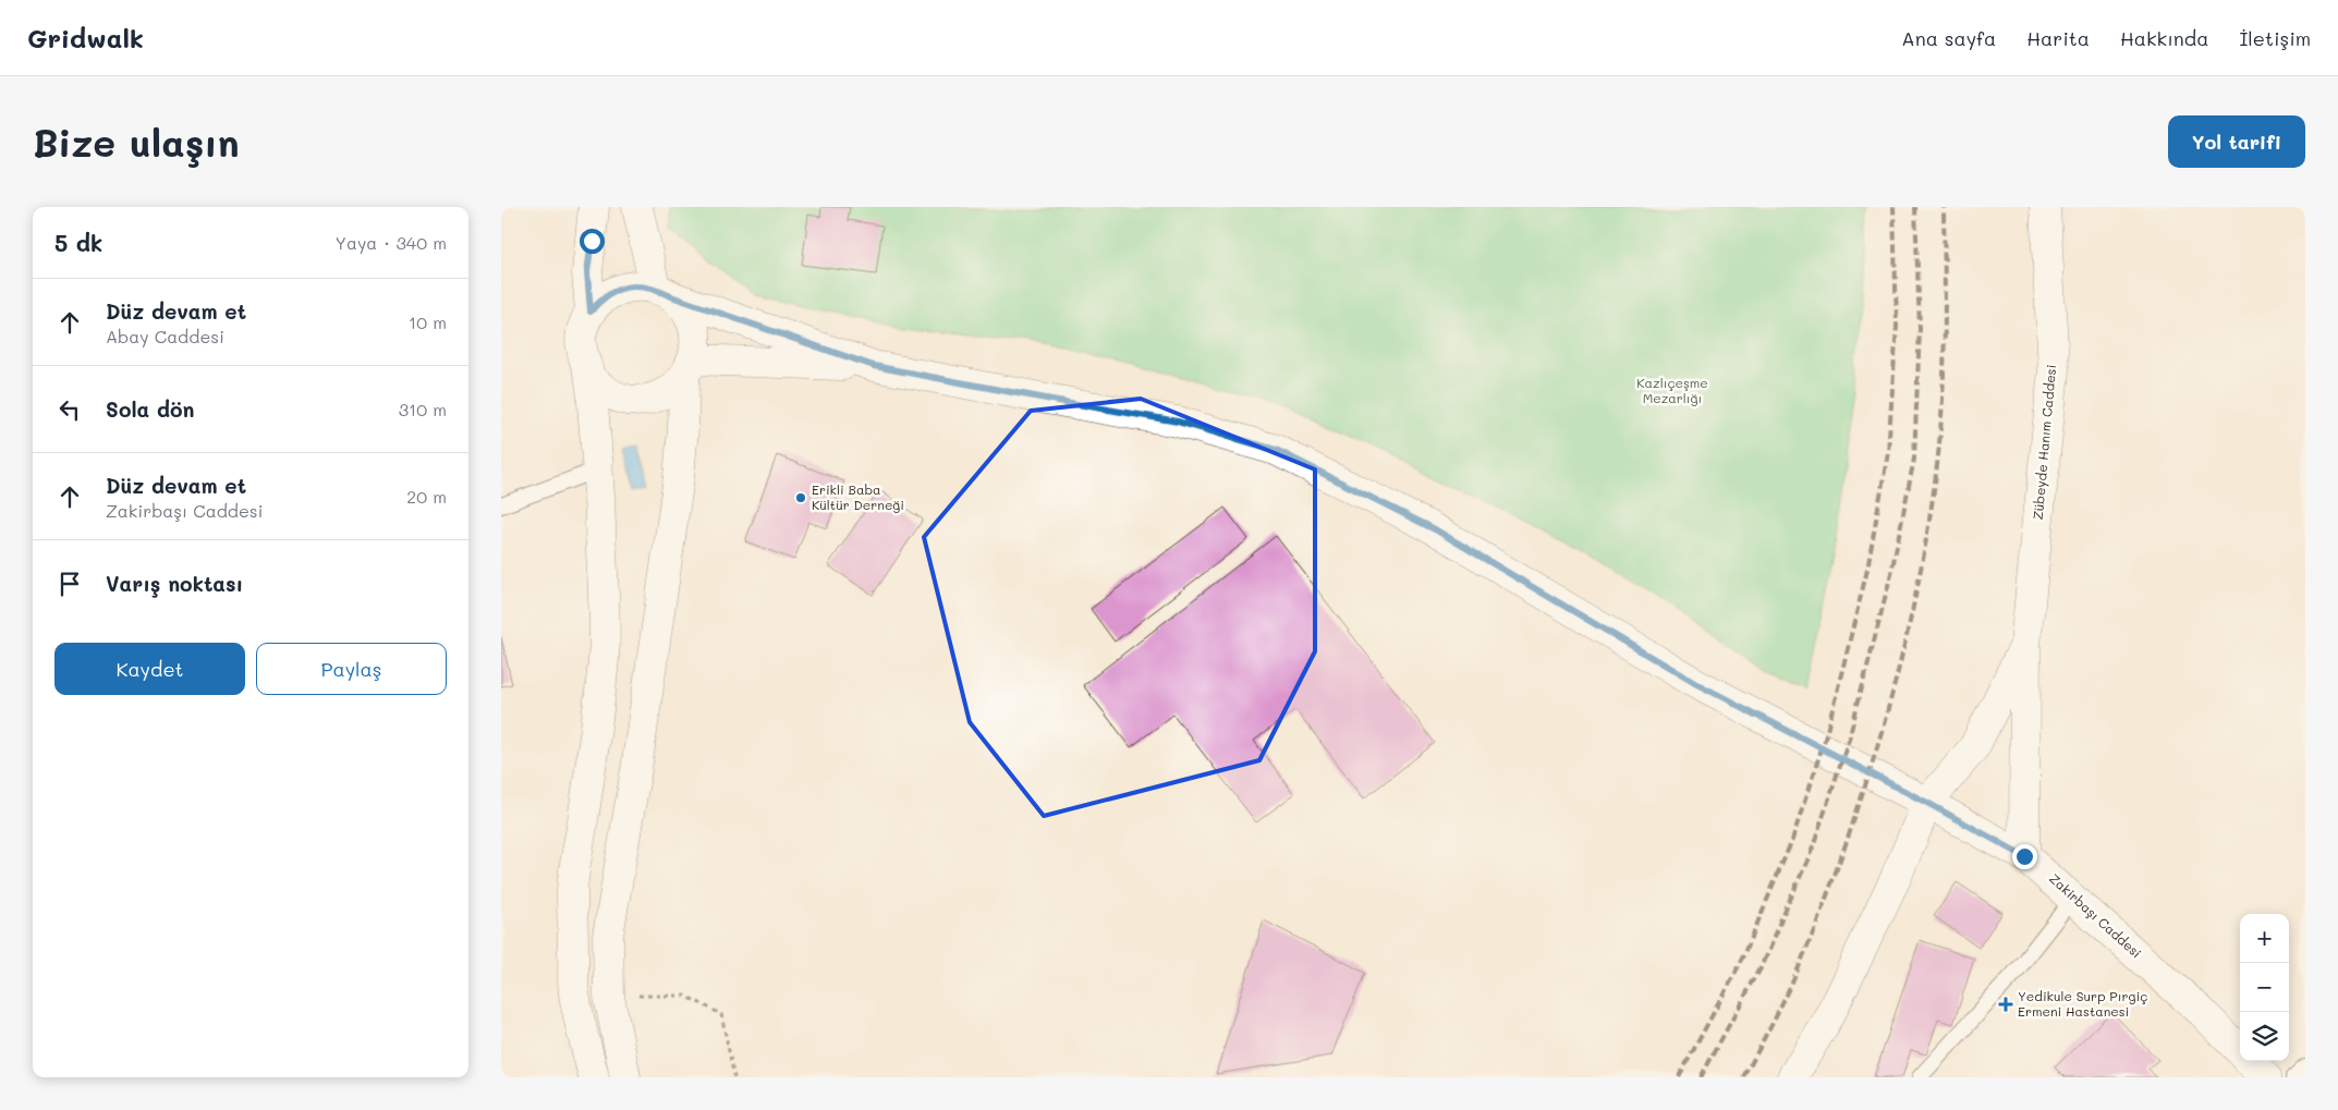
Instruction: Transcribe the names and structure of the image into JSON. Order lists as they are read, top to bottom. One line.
{"streets":{"street":["Zübeyde Hanım Caddesi","Zakirbaşı Caddesi"]},"crossings":[["Zübeyde Hanım Caddesi","Zakirbaşı Caddesi"]],"parks":["Kazlıçeşme Mezarlığı"],"places":{"other":["Erikli Baba Kültür Derneği"],"health":["Yedikule Surp Pırgiç Ermeni Hastanesi"]},"page":{"header":"Gridwalk","nav":["Ana sayfa","Harita","Hakkında","İletişim"],"buttons":["Yol tarifi",["Kaydet","Paylaş"]],"title":"Bize ulaşın","heading":["5 dk","Yaya · 340 m"],"list":[["Düz devam et","Abay Caddesi","10 m"],["Sola dön","310 m"],["Düz devam et","Zakirbaşı Caddesi","20 m"],"Varış noktası"],"map_buttons":["+","−"]}}
